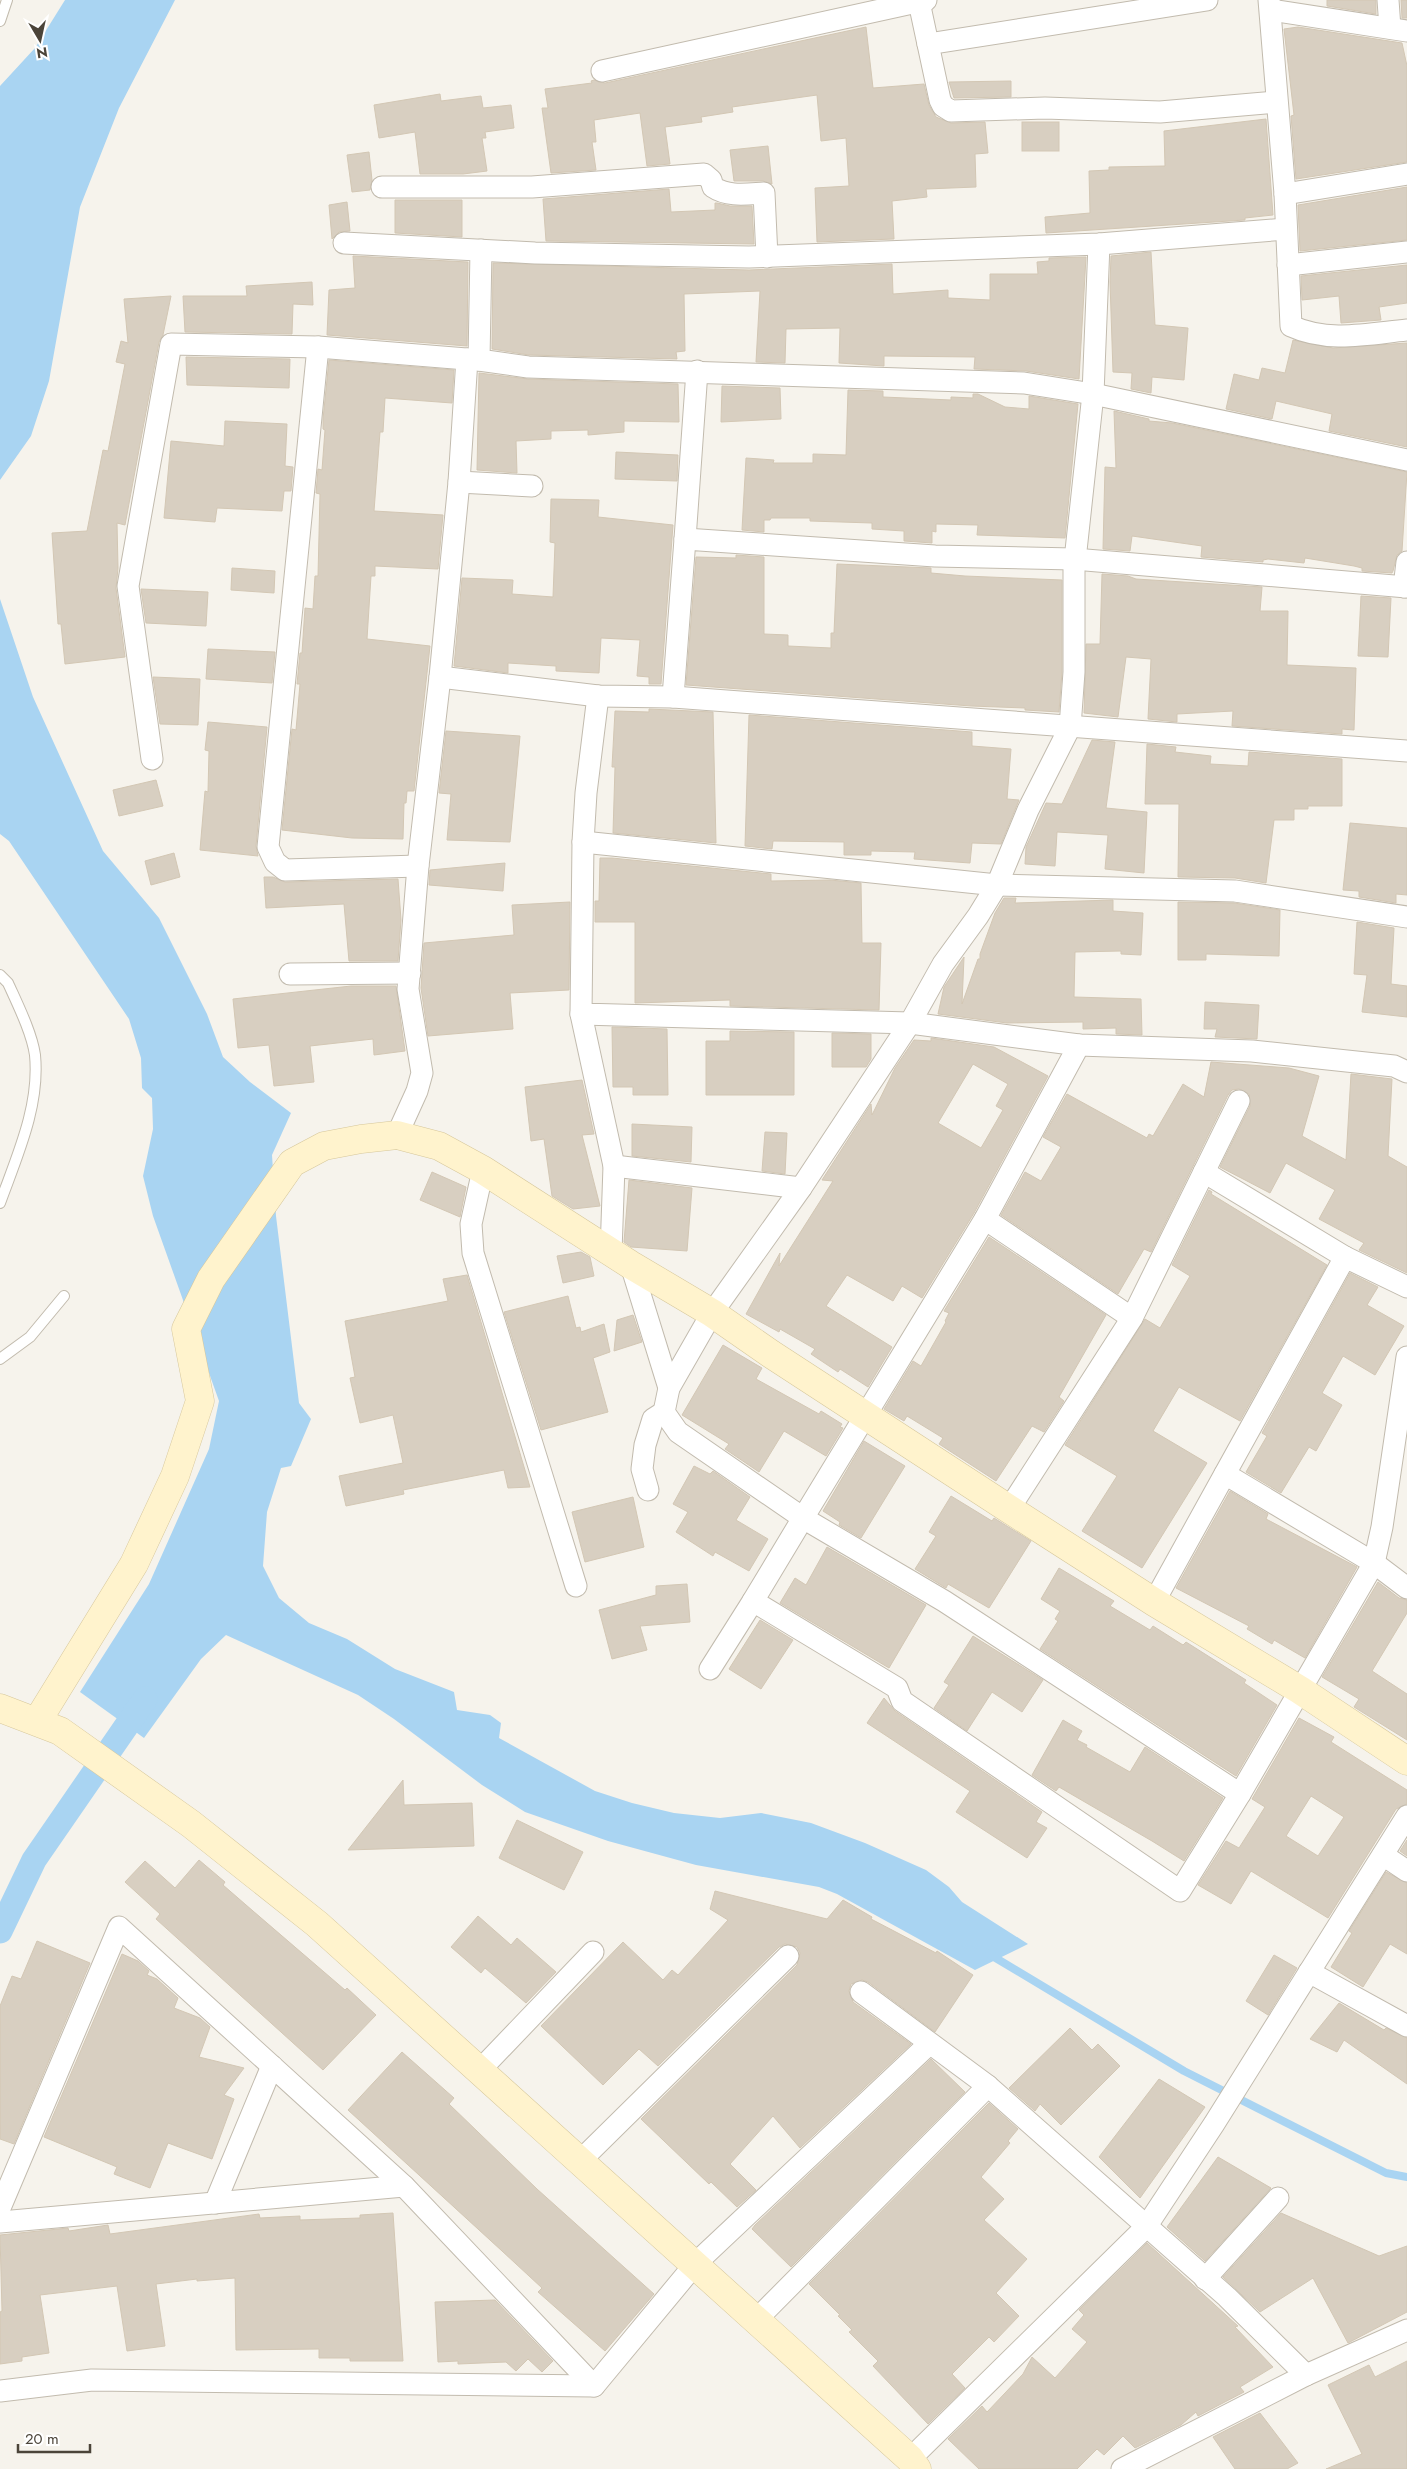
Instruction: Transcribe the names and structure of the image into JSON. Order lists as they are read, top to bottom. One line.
{"scale_bar":"20 m","north":"bottom"}
